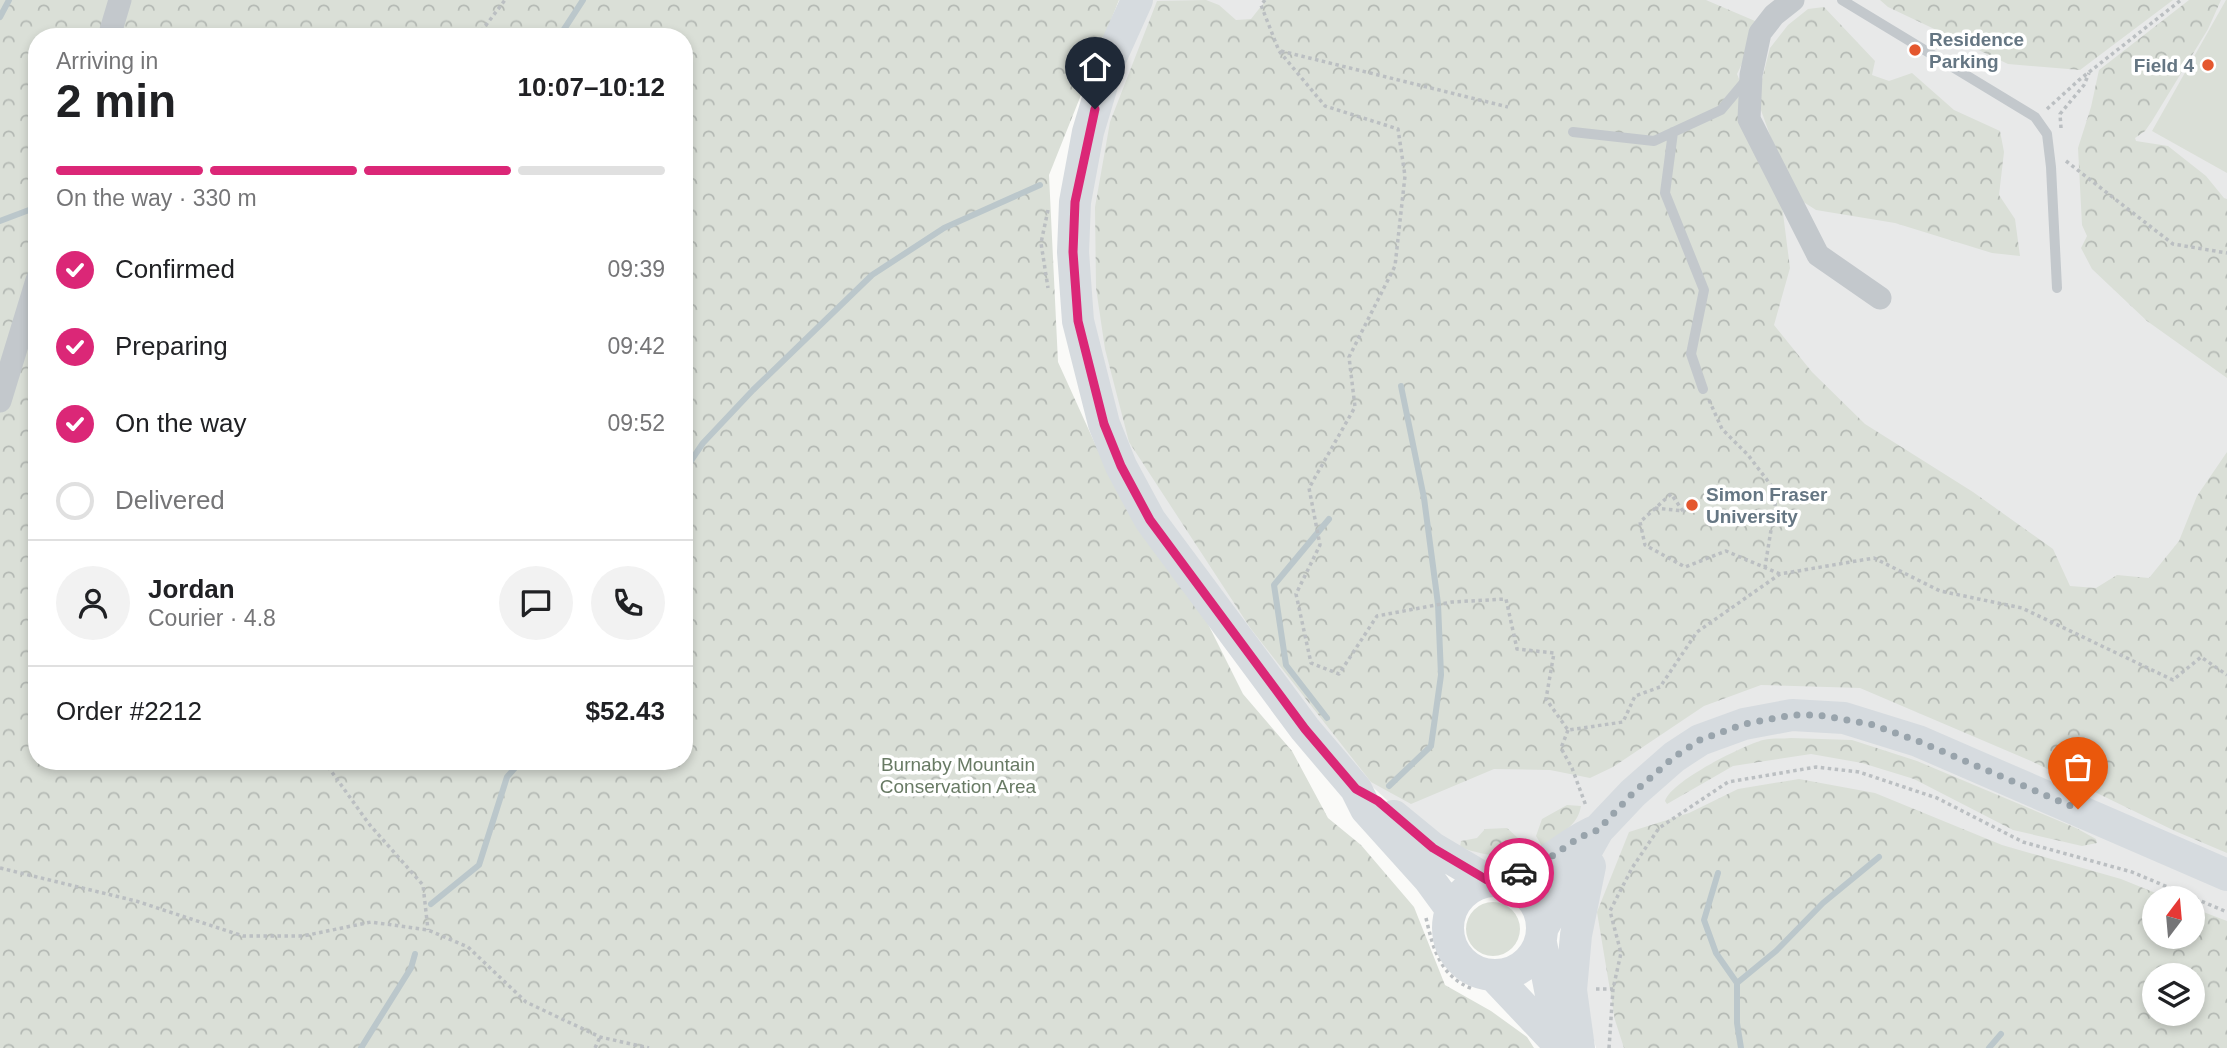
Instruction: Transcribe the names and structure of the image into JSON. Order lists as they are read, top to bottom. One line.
{"parks":["Burnaby Mountain Conservation Area"],"places":["Residence Parking","Field 4","Simon Fraser University"],"north":"top","page":{"heading":["2 min","Arriving in","10:07–10:12"],"panel":["Jordan","Courier · 4.8","Order #2212","$52.43"],"bar":"On the way · 330 m","list":[["Confirmed","09:39"],["Preparing","09:42"],["On the way","09:52"],"Delivered"]}}
